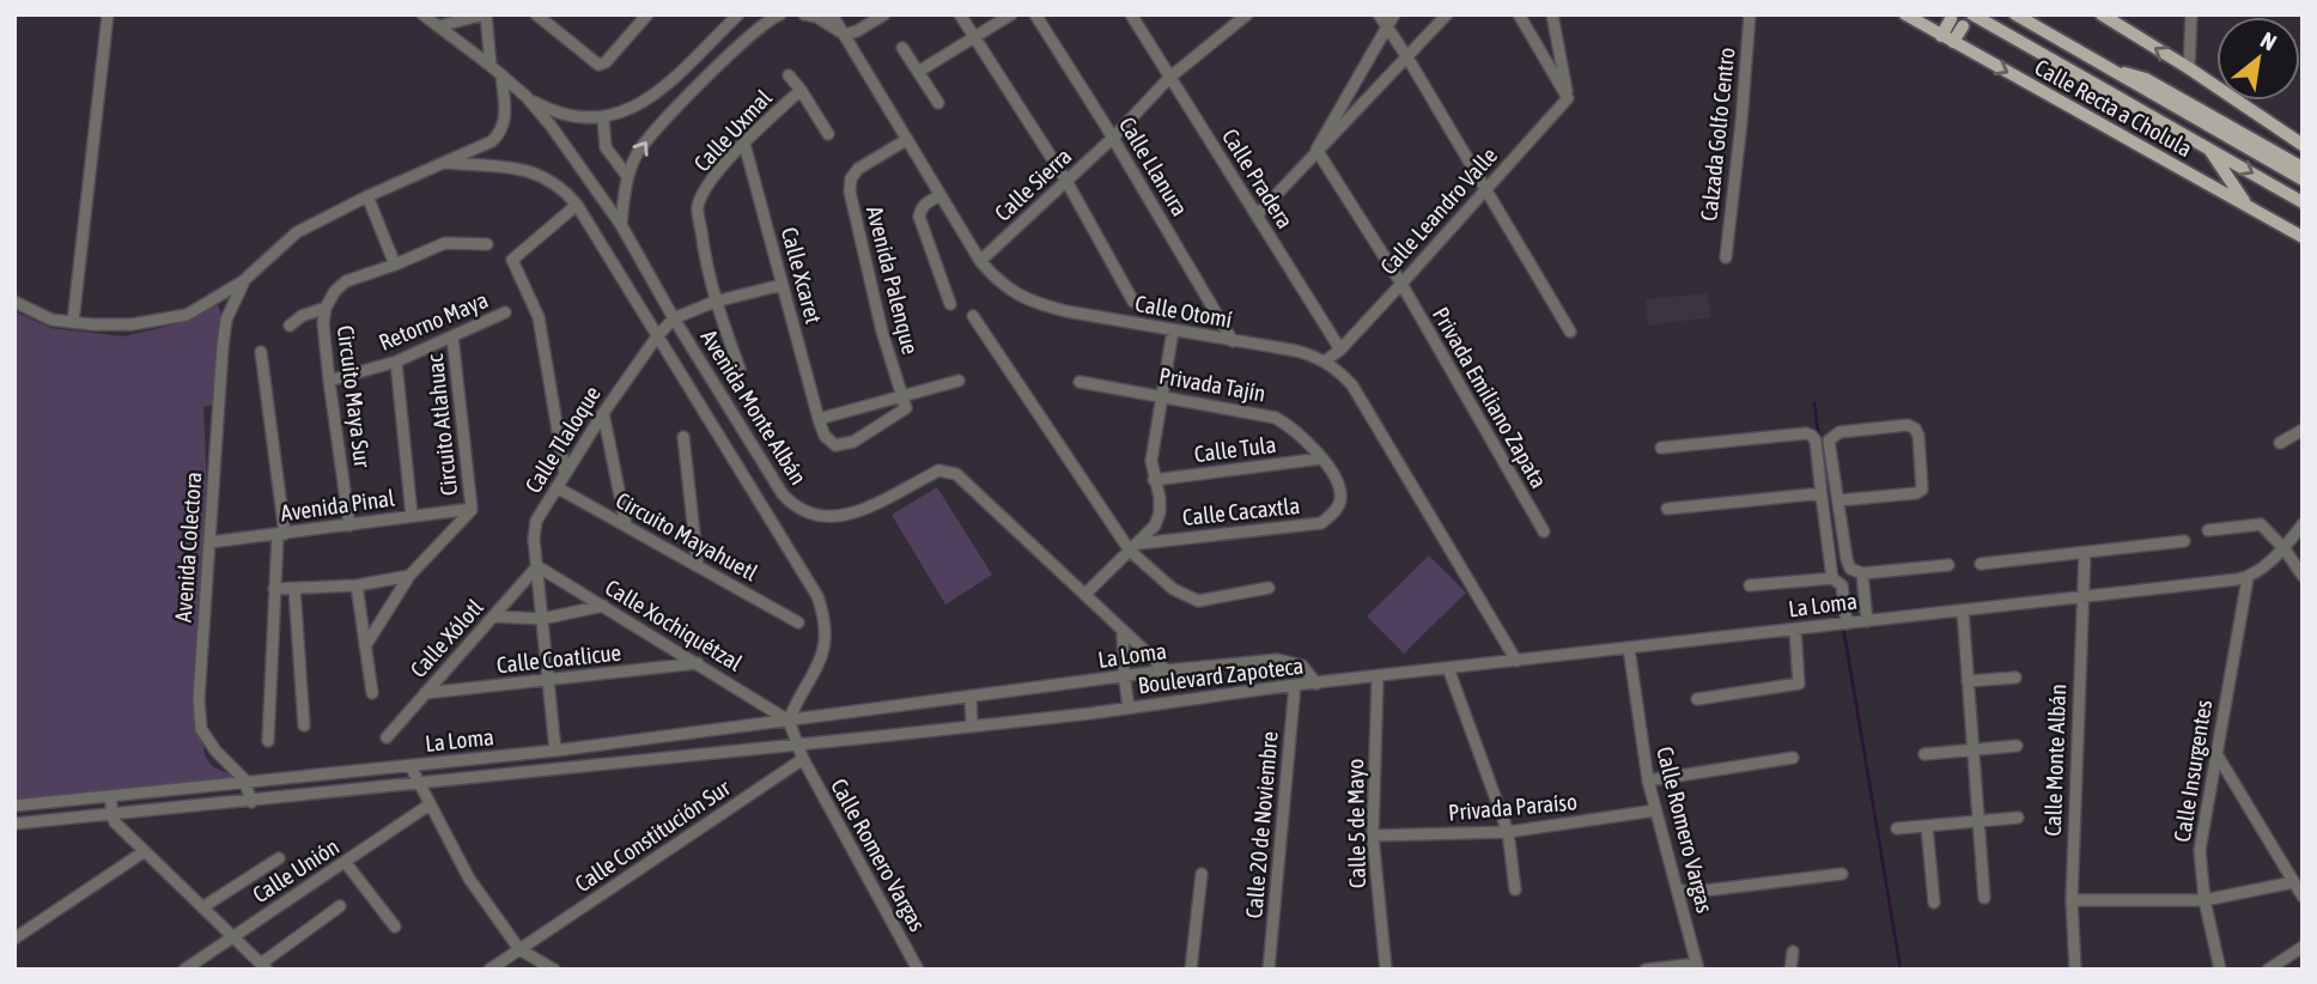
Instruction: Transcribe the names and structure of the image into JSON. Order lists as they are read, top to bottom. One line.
{"streets":{"main road":["Calle Recta a Cholula"],"street":["Calle Uxmal","Calzada Golfo Centro","Calle Llanura","Calle Pradera","Calle Sierra","Calle Leandro Valle","Calle Xcaret","Avenida Palenque","Calle Otomí","Retorno Maya","Privada Tajín","Circuito Maya Sur","Privada Emiliano Zapata","Avenida Monte Albán","Circuito Atlahuac","Calle Tlaloque","Calle Tula","Avenida Pinal","Calle Cacaxtla","Circuito Mayahuetl","Avenida Colectora","La Loma","Calle Xochiquétzal","Calle Xólotl","Calle Coatlicue","Boulevard Zapoteca","Calle Monte Albán","Calle Insurgentes","Privada Paraíso","Calle 5 de Mayo","Calle 20 de Noviembre","Calle Romero Vargas","Calle Constitución Sur","Calle Unión"]},"crossings":[["Calle Uxmal","Calle Xcaret"],["Calle Llanura","Calle Sierra"],["Calle Llanura","Calle Otomí"],["Calle Pradera","Calle Sierra"],["Calle Pradera","Calle Leandro Valle"],["Calle Sierra","Calle Otomí"],["Calle Leandro Valle","Privada Emiliano Zapata"],["Calle Xcaret","Avenida Palenque"],["Avenida Palenque","Calle Otomí"],["Calle Otomí","La Loma"],["Retorno Maya","Circuito Maya Sur"],["Retorno Maya","Circuito Atlahuac"],["Privada Tajín","Calle Tula"],["Privada Tajín","Calle Cacaxtla"],["Circuito Maya Sur","Avenida Pinal"],["Avenida Monte Albán","Calle Tlaloque"],["Avenida Monte Albán","La Loma"],["Circuito Atlahuac","Avenida Pinal"],["Calle Tlaloque","Circuito Mayahuetl"],["Calle Tlaloque","La Loma"],["Calle Tlaloque","Calle Xochiquétzal"],["Calle Tlaloque","Calle Xólotl"],["Calle Tlaloque","Calle Coatlicue"],["Calle Tula","Calle Cacaxtla"],["Avenida Pinal","Avenida Colectora"],["Avenida Colectora","La Loma"],["La Loma","Calle Xochiquétzal"],["La Loma","Boulevard Zapoteca"],["La Loma","Calle Monte Albán"],["La Loma","Calle Insurgentes"],["La Loma","Calle 5 de Mayo"],["La Loma","Calle Romero Vargas"],["Calle Xochiquétzal","Calle Xólotl"],["Calle Xochiquétzal","Calle Coatlicue"],["Calle Xólotl","Calle Coatlicue"],["Boulevard Zapoteca","Calle 20 de Noviembre"],["Privada Paraíso","Calle 5 de Mayo"],["Privada Paraíso","Calle Romero Vargas"],["Calle Romero Vargas","Calle Constitución Sur"]],"north":"top right"}
